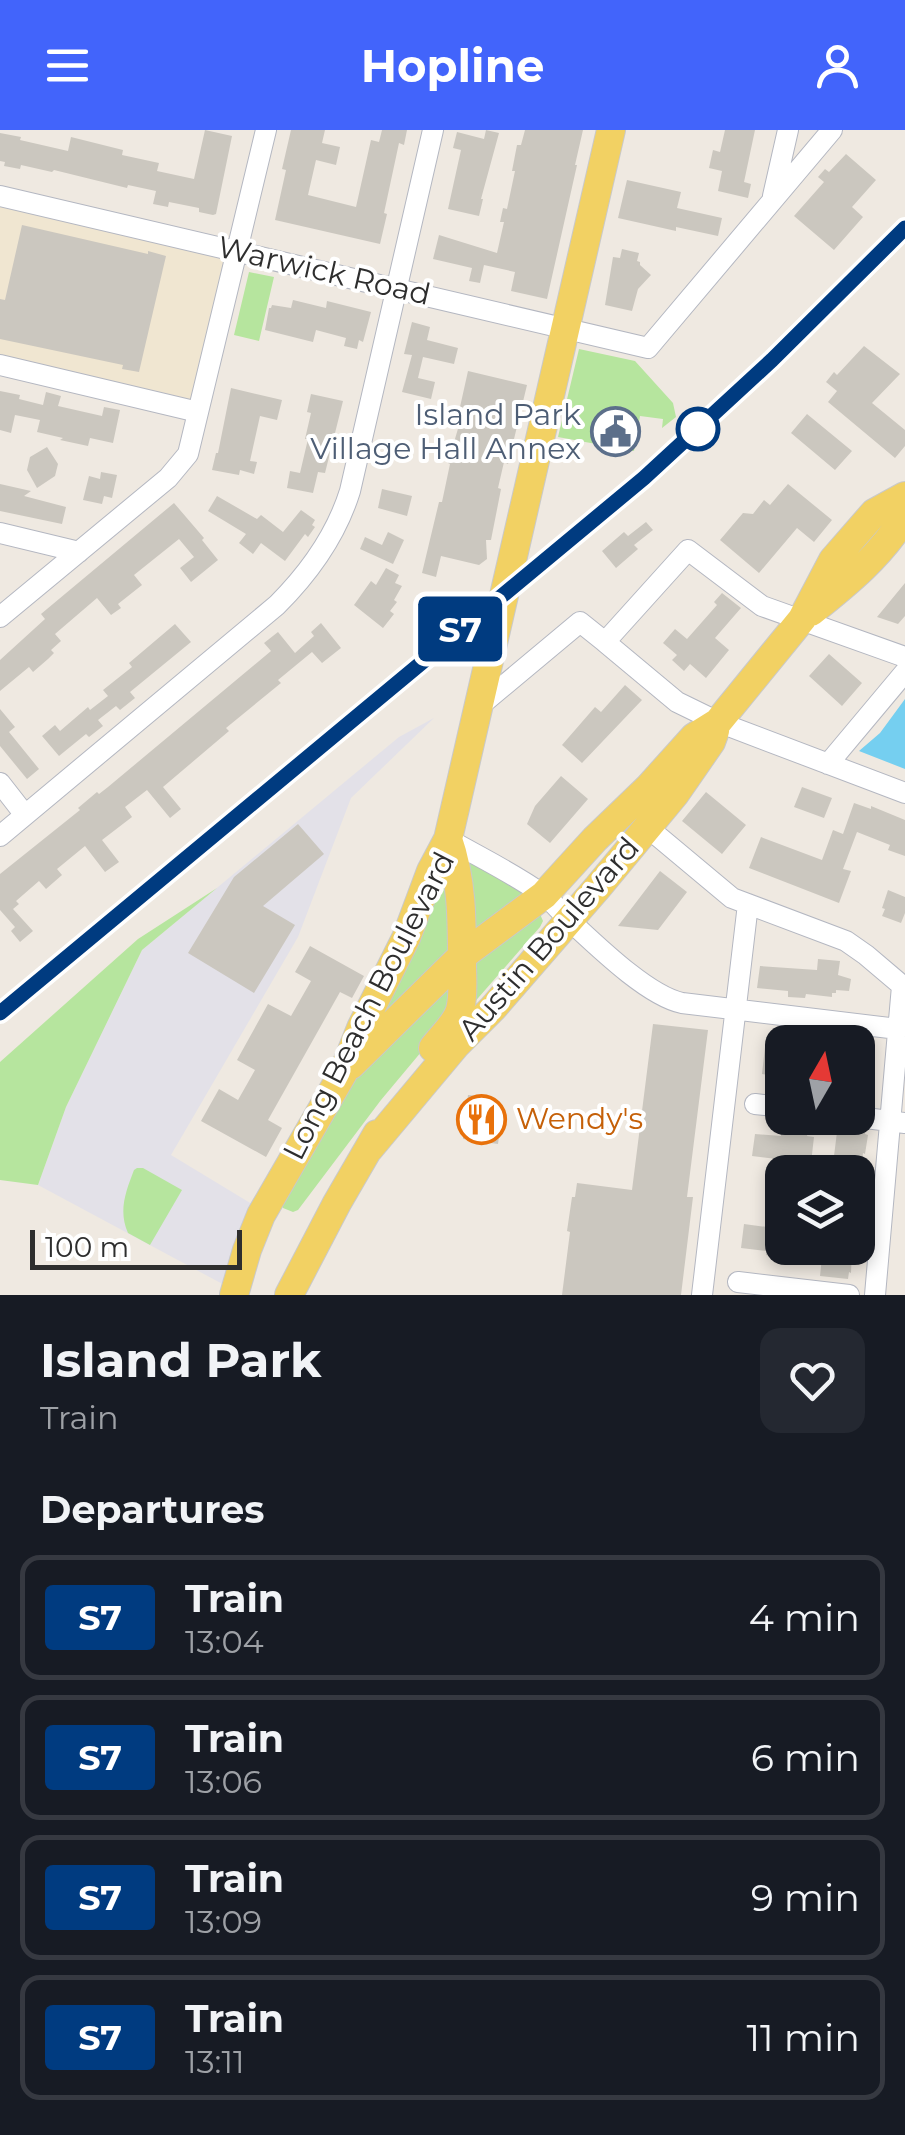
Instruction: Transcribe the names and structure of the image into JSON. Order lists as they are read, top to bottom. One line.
{"streets":{"main road":["Austin Boulevard","Long Beach Boulevard"],"street":["Warwick Road"]},"crossings":[["Austin Boulevard","Long Beach Boulevard"]],"places":{"public building":["Island Park Village Hall Annex"],"restaurant":["Wendy's"]},"scale_bar":"100 m","north":"top","page":{"header":"Hopline","on_map":"S7","scale":"100 m","heading":[["Island Park","Train"],"Departures"],"list":[{"mark":"S7","name":"Train","note":"13:04","value":"4 min"},{"mark":"S7","name":"Train","note":"13:06","value":"6 min"},{"mark":"S7","name":"Train","note":"13:09","value":"9 min"},{"mark":"S7","name":"Train","note":"13:11","value":"11 min"}]}}
